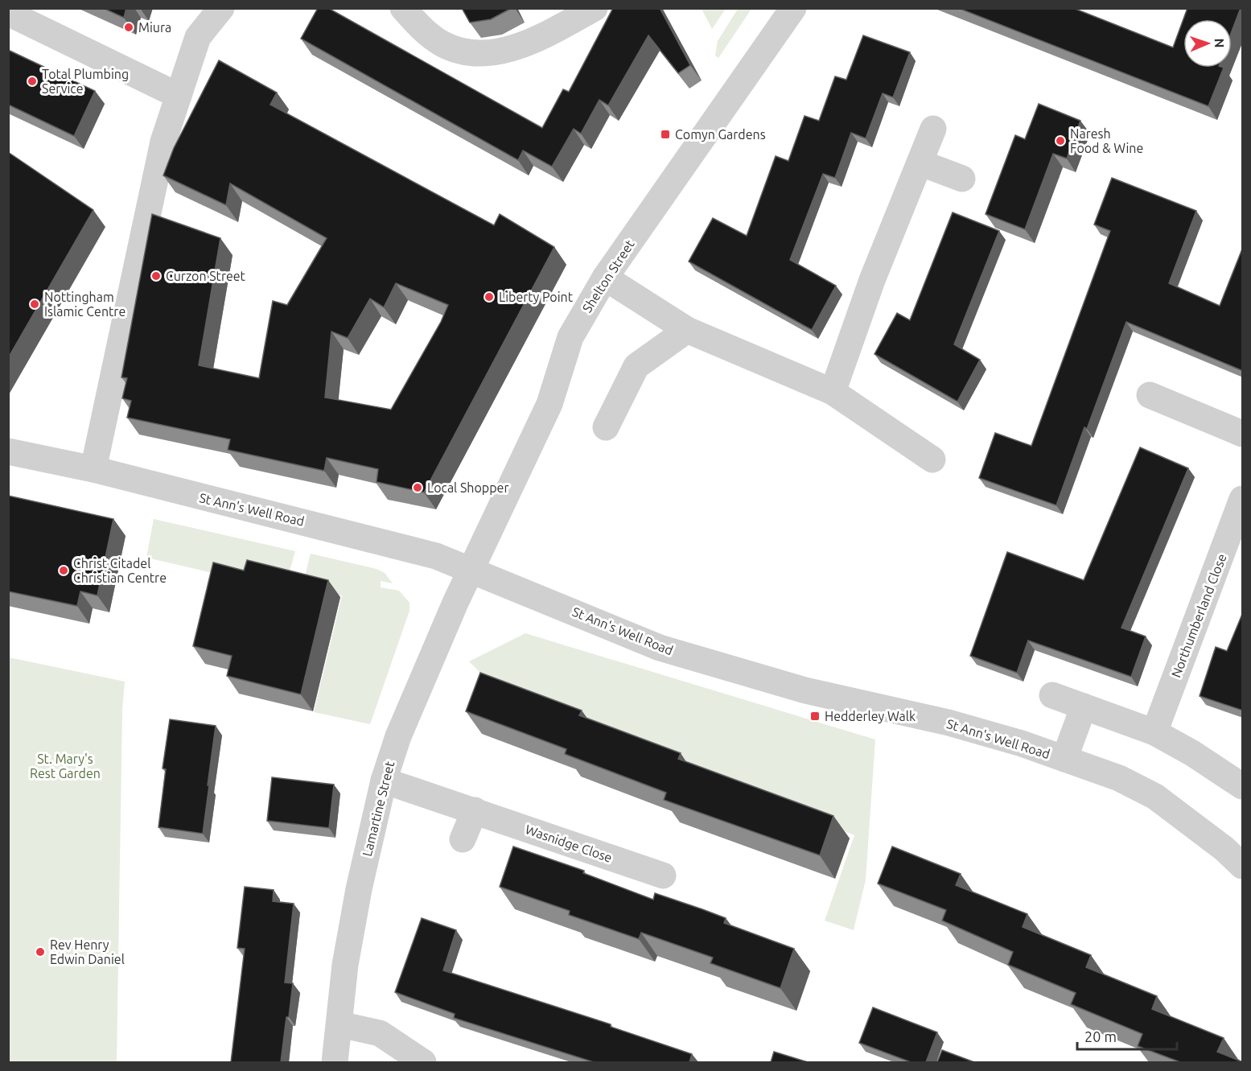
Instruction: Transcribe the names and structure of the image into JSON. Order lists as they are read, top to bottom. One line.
{"streets":{"street":["Shelton Street","St Ann's Well Road","Northumberland Close","Lamartine Street","Wasnidge Close"]},"crossings":[["Shelton Street","St Ann's Well Road"],["Shelton Street","Lamartine Street"],["St Ann's Well Road","Lamartine Street"],["Lamartine Street","Wasnidge Close"]],"parks":["St. Mary's Rest Garden"],"places":{"other":["Miura","Total Plumbing Service","Naresh Food & Wine","Curzon Street","Liberty Point","Nottingham Islamic Centre","Local Shopper","Christ Citadel Christian Centre","Rev Henry Edwin Daniel"],"transit":["Comyn Gardens","Hedderley Walk"]},"scale_bar":"20 m","north":"right"}
